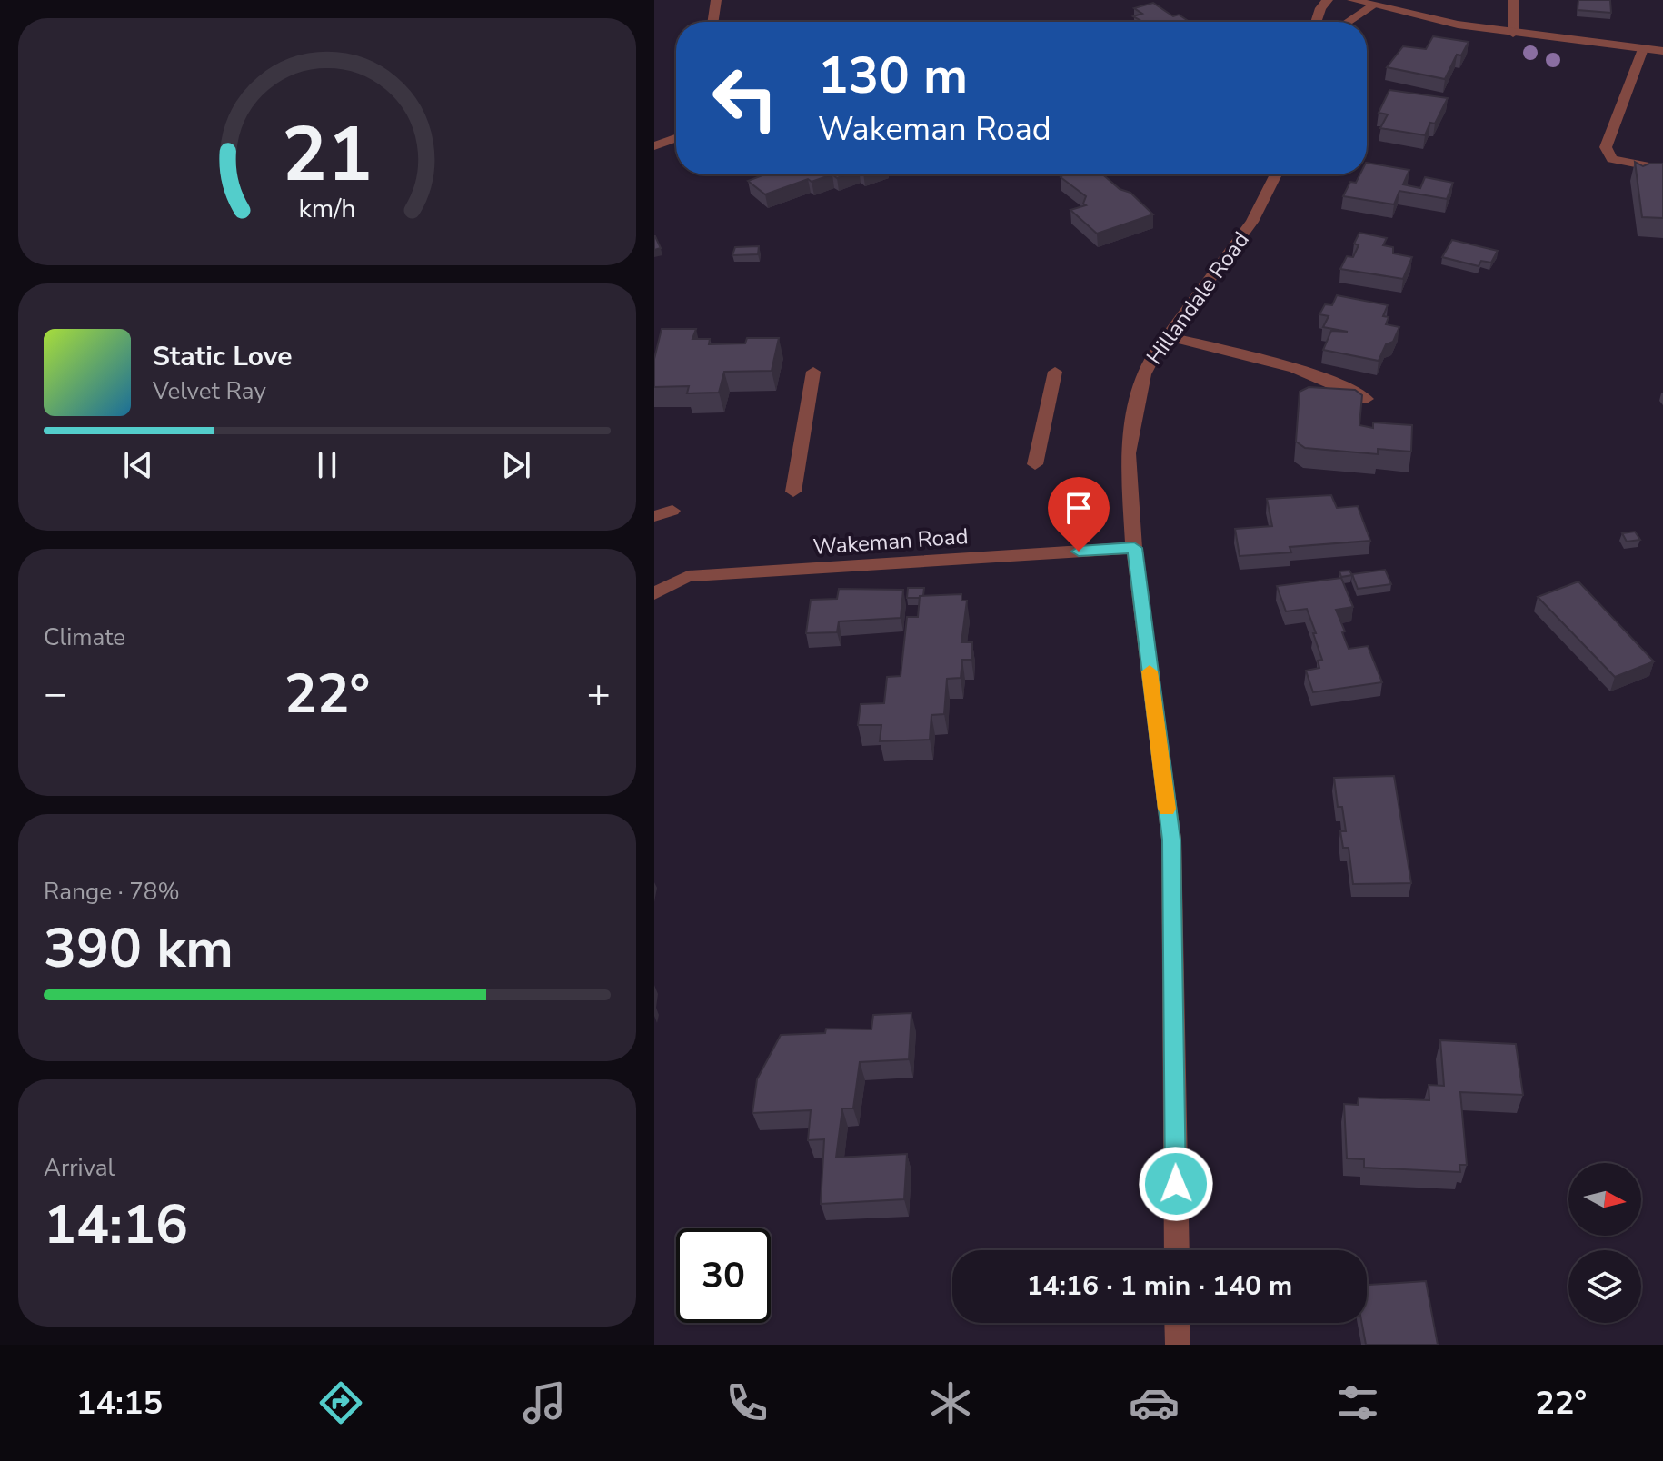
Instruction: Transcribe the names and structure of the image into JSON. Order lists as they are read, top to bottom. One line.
{"streets":{"street":["Hillandale Road","Wakeman Road"]},"crossings":[["Hillandale Road","Wakeman Road"]],"north":"right","page":{"turn":["130 m","Wakeman Road"],"song":["Static Love","Velvet Ray"],"tile":["Climate",["Range · 78%","390 km"],["Arrival","14:16"]],"heat":["−","22°","+"],"limit":"30","trip":"14:16 · 1 min · 140 m","tabs":["14:15","22°"],"gauge":["21","km/h"]}}
